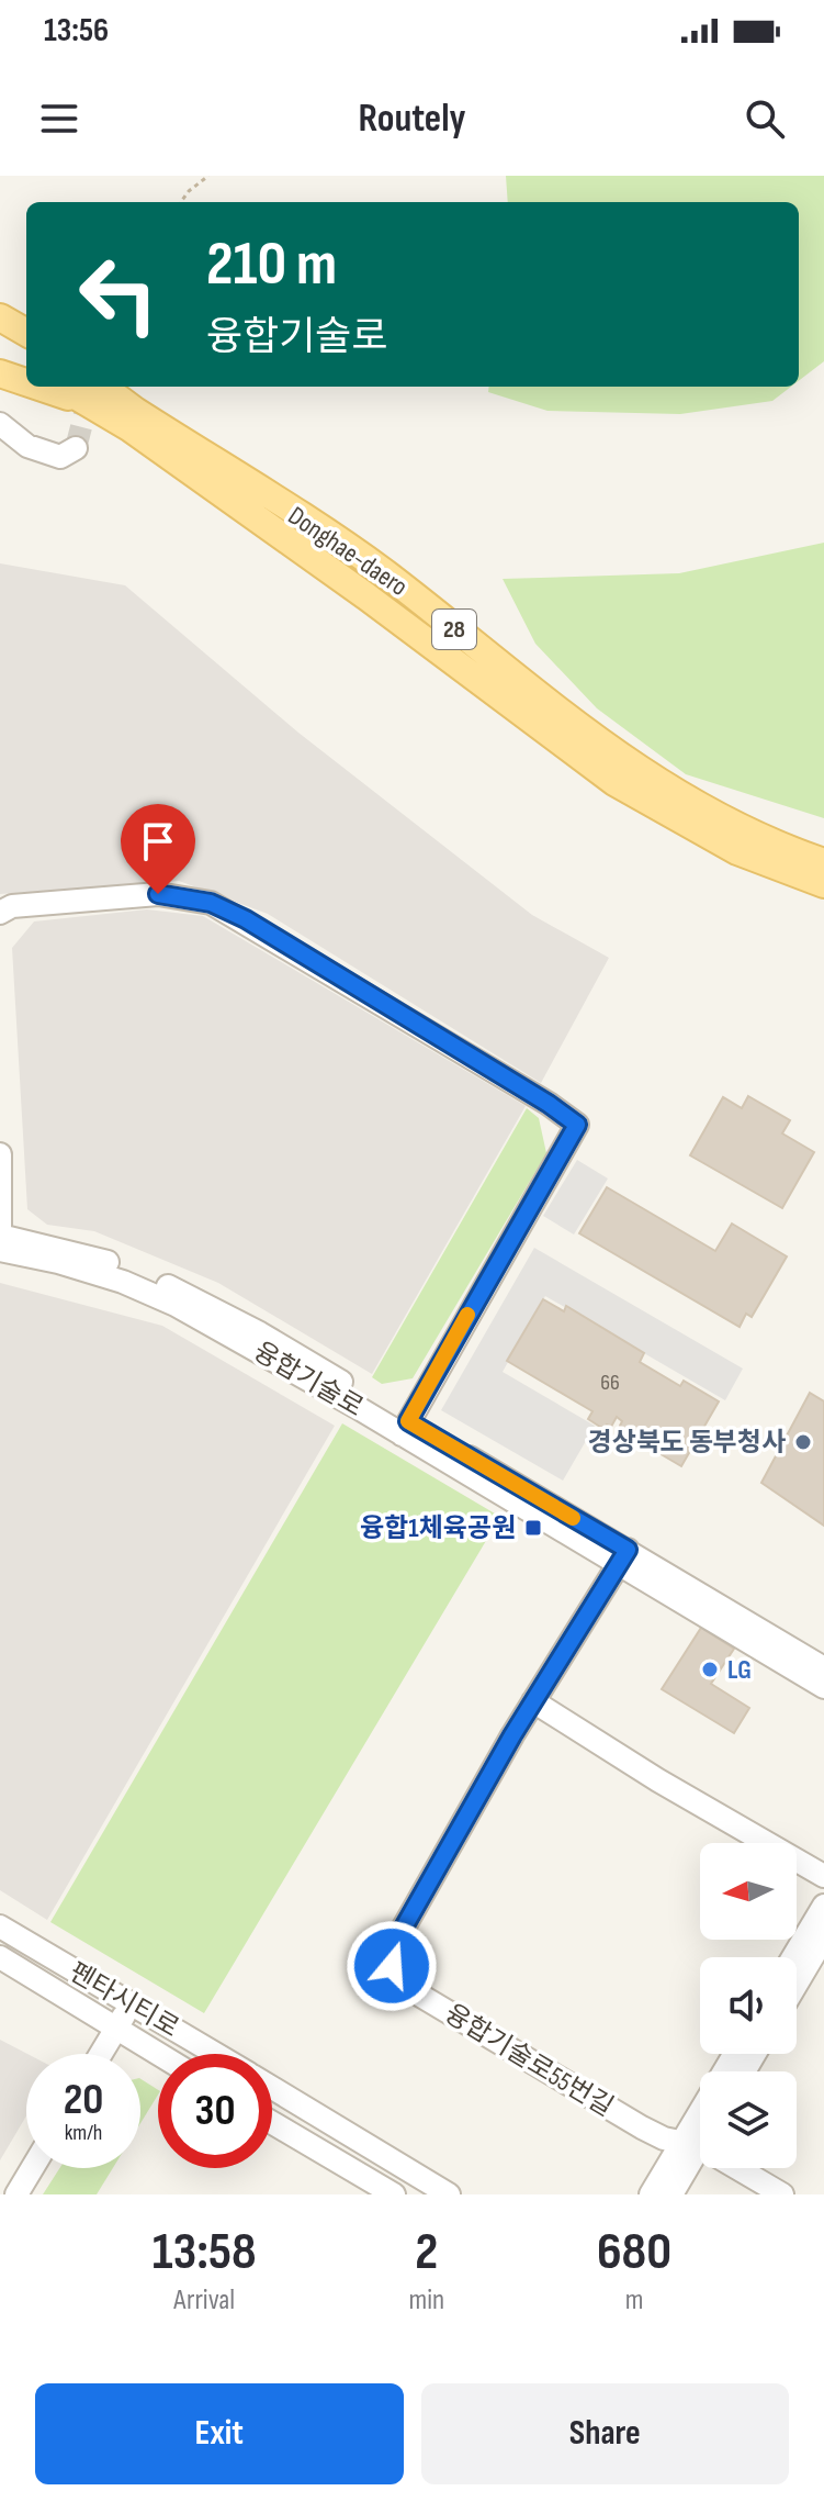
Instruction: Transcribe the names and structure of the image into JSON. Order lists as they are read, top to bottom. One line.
{"streets":{"main road":["Donghae-daero","28"],"street":["융합기술로","펜타시티로","융합기술로55번길"]},"crossings":[["융합기술로","융합기술로55번길"]],"places":{"other":["경상북도 동부청사","LG"],"transit":["융합1체육공원"]},"house_numbers":["66"],"north":"left","page":{"status":"13:56","header":"Routely","turn":["210 m","융합기술로"],"speed":"20 km/h","limit":"30","eta":["13:58","Arrival","2","min","680","m"],"buttons":["Exit","Share"]}}
